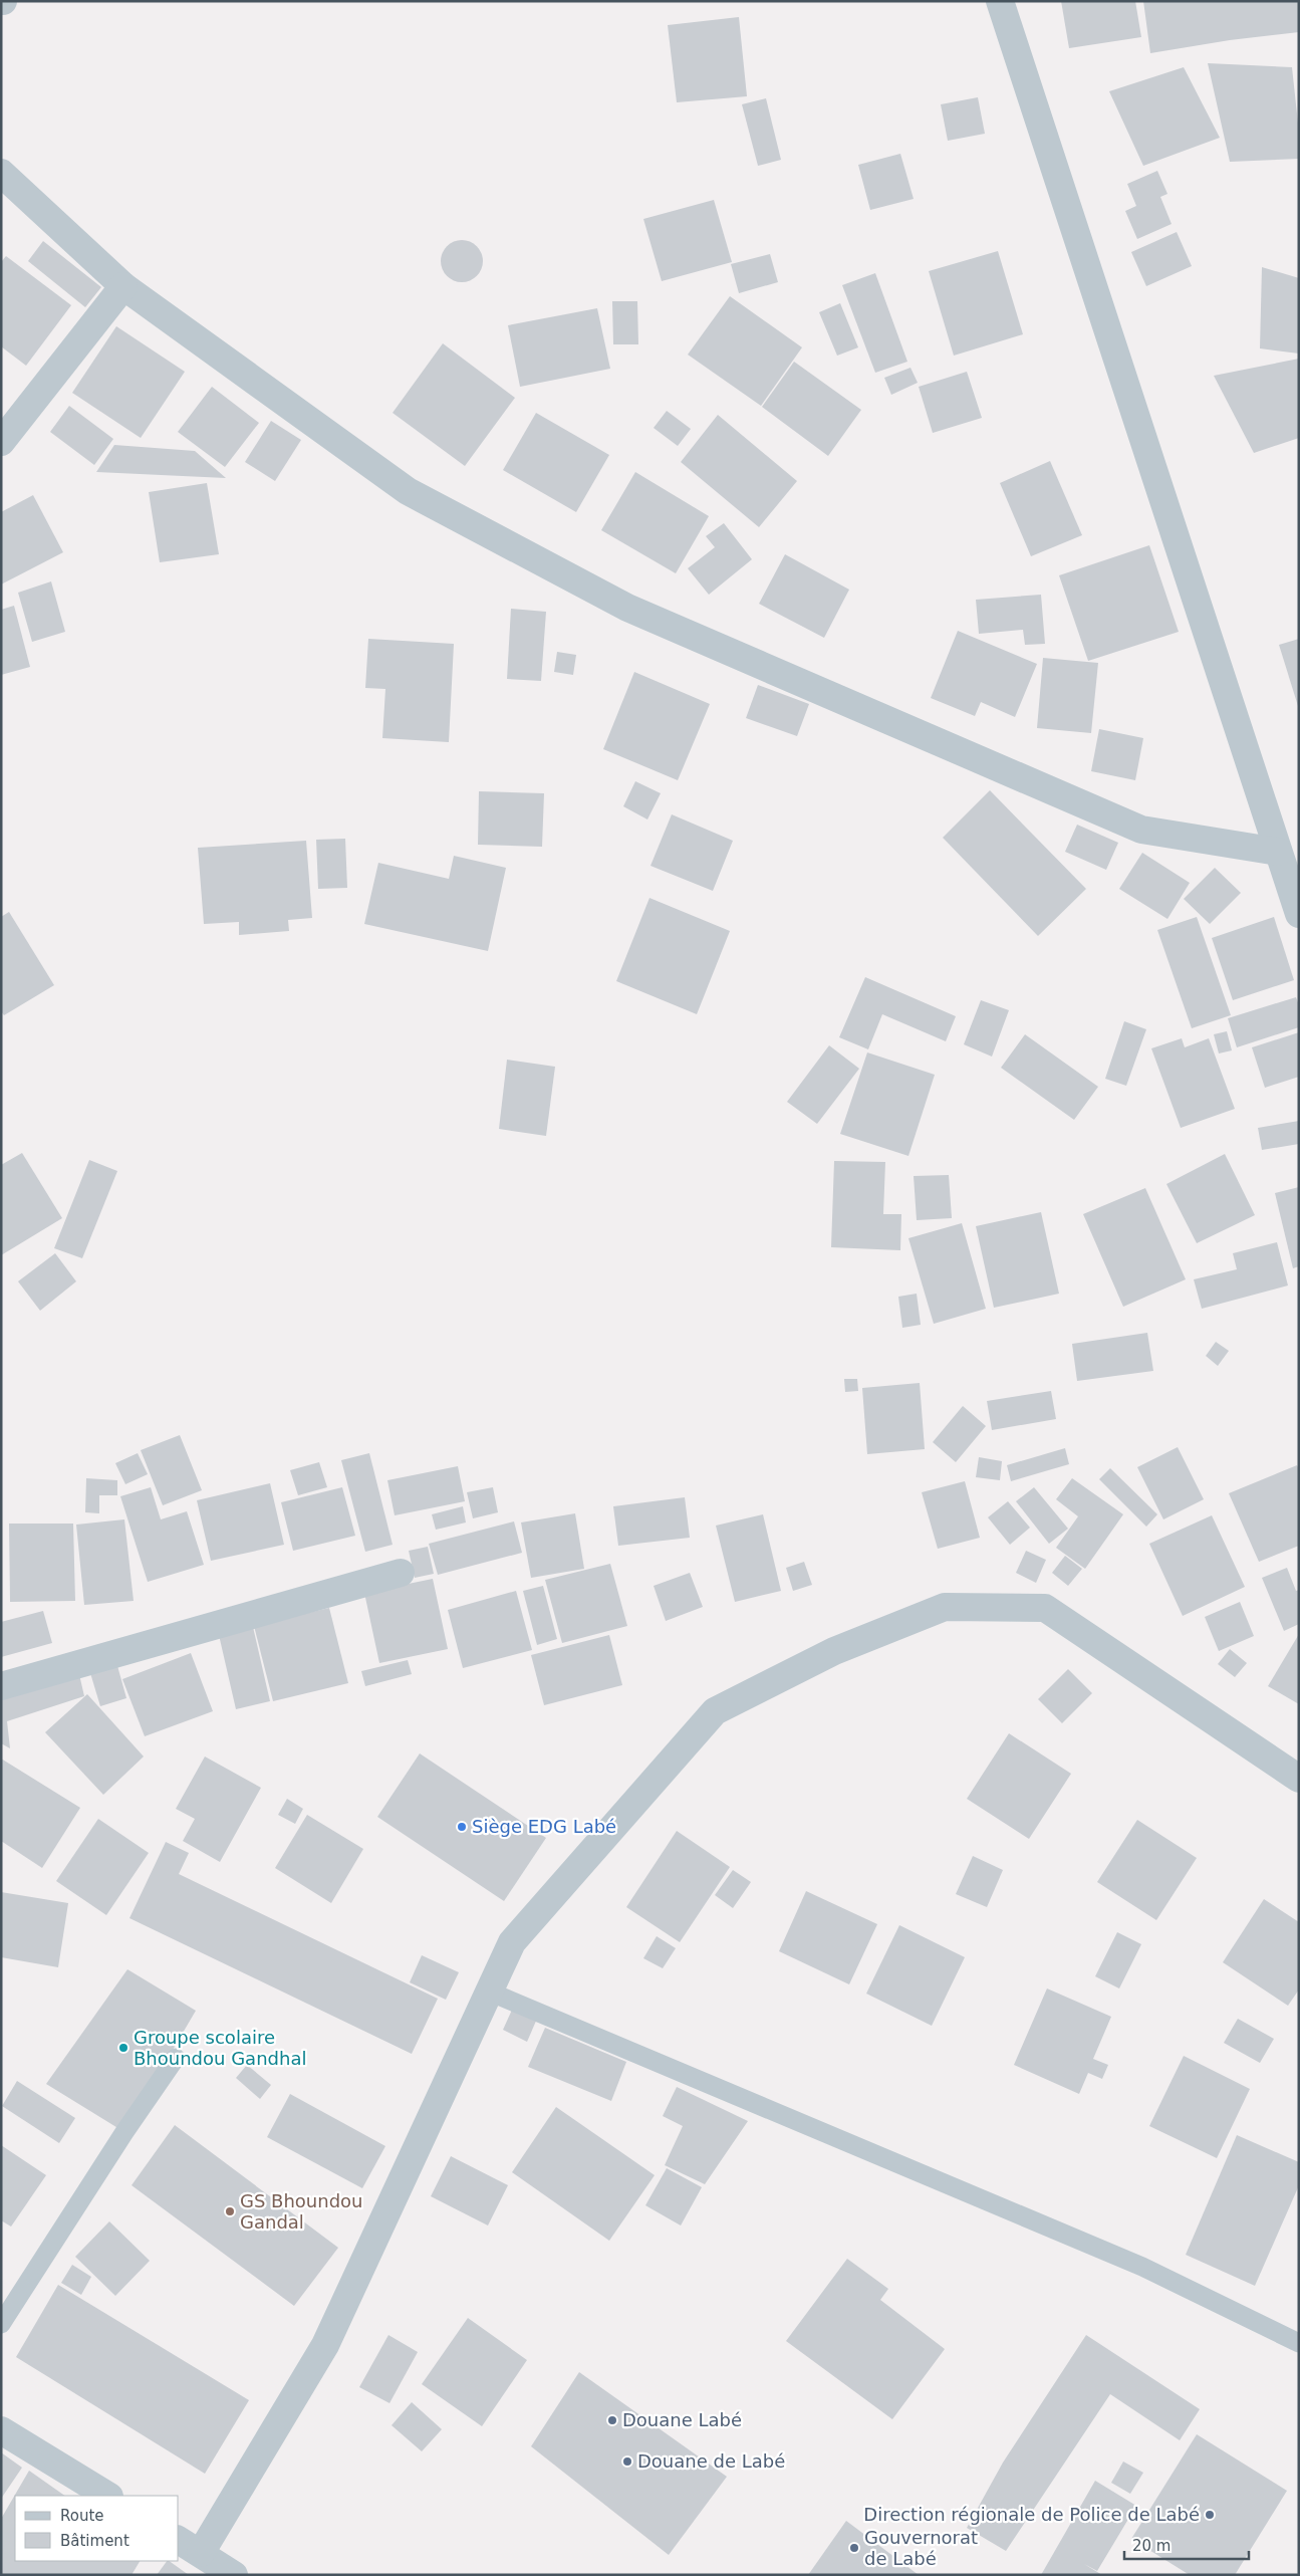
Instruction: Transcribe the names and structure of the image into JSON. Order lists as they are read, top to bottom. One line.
{"places":["Siège EDG Labé","Groupe scolaire Bhoundou Gandhal","GS Bhoundou Gandal","Douane Labé","Douane de Labé","Direction régionale de Police de Labé","Gouvernorat de Labé"],"legend":["Route","Bâtiment"],"scale_bar":"20 m"}
